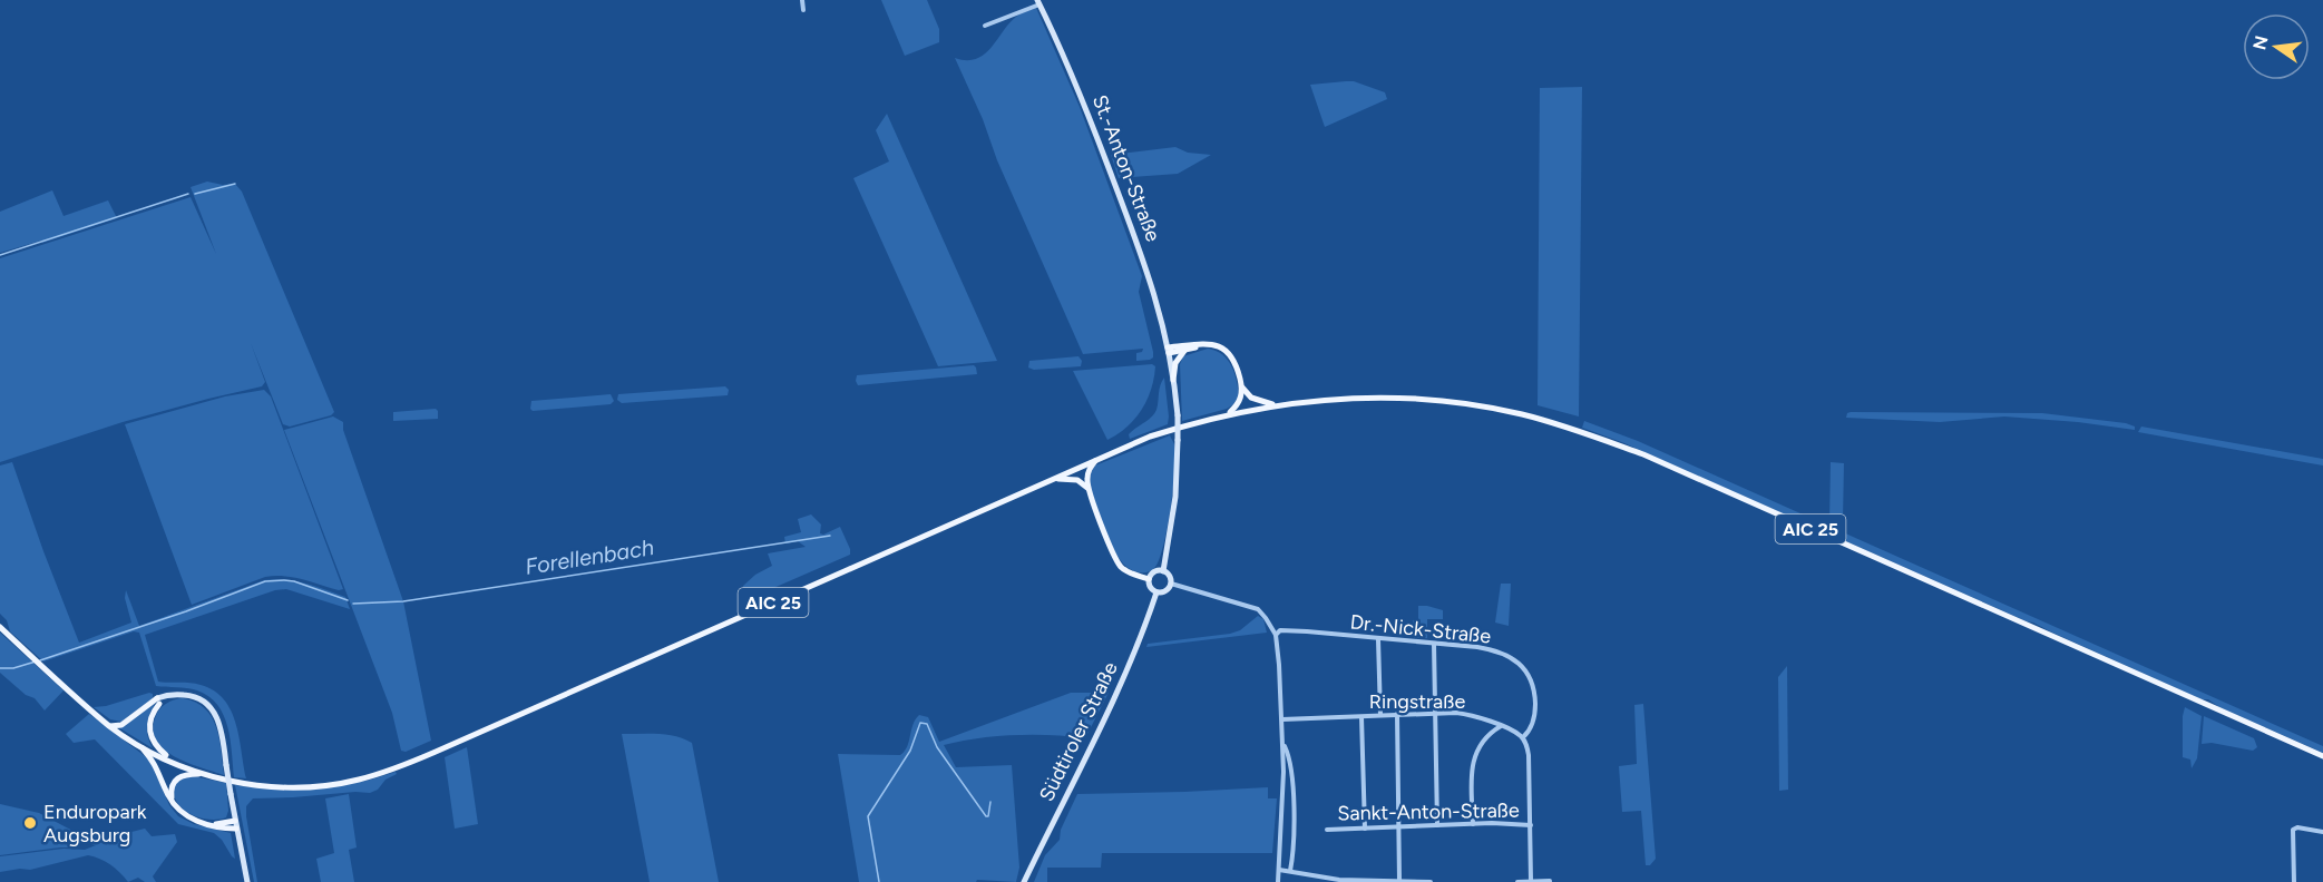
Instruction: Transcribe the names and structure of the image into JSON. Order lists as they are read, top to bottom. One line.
{"streets":{"main road":["St.-Anton-Straße","AIC 25","Südtiroler Straße"],"street":["Dr.-Nick-Straße","Ringstraße","Sankt-Anton-Straße"]},"crossings":[["St.-Anton-Straße","Südtiroler Straße"],["Dr.-Nick-Straße","Ringstraße"]],"water":["Forellenbach"],"places":["Enduropark Augsburg"],"north":"left"}
